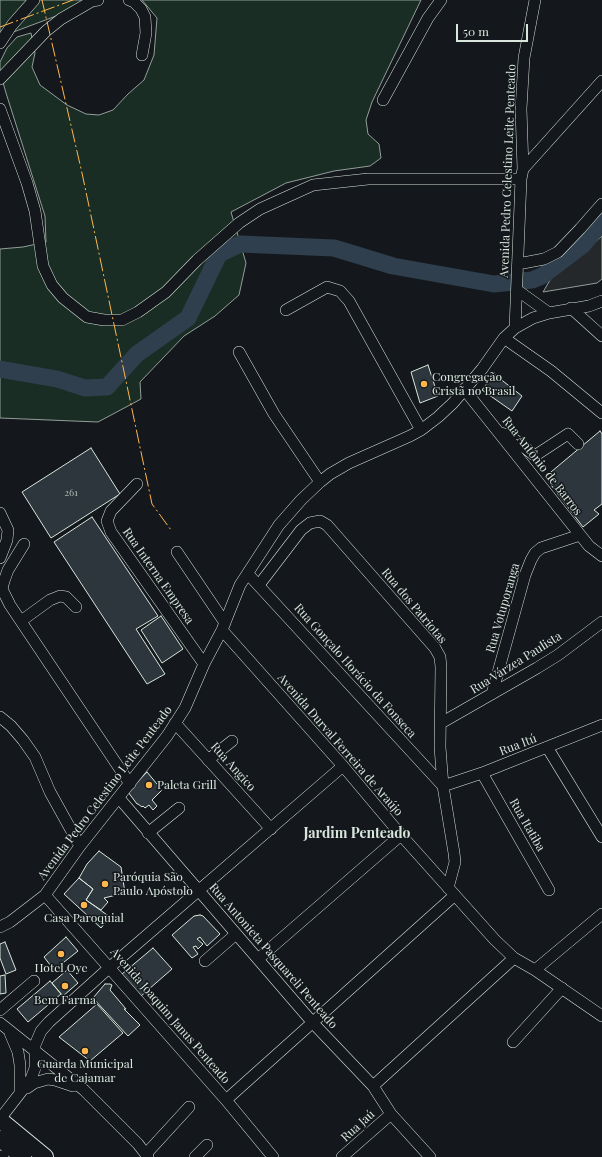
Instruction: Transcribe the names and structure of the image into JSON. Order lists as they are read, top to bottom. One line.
{"streets":{"street":["Avenida Pedro Celestino Leite Penteado","Rua Antônio de Barros","Rua Interna Empresa","Rua dos Patriotas","Rua Votuporanga","Rua Várzea Paulista","Rua Gonçalo Horácio da Fonseca","Avenida Durval Ferreira de Araújo","Rua Itú","Rua Angico","Rua Itatiba","Rua Antonieta Pasquareli Penteado","Avenida Joaquim Janus Penteado","Rua Jaú"]},"crossings":[["Avenida Pedro Celestino Leite Penteado","Rua Antônio de Barros"],["Avenida Pedro Celestino Leite Penteado","Rua Interna Empresa"],["Avenida Pedro Celestino Leite Penteado","Rua Gonçalo Horácio da Fonseca"],["Avenida Pedro Celestino Leite Penteado","Avenida Durval Ferreira de Araújo"],["Avenida Pedro Celestino Leite Penteado","Rua Angico"],["Avenida Pedro Celestino Leite Penteado","Rua Antonieta Pasquareli Penteado"],["Avenida Pedro Celestino Leite Penteado","Avenida Joaquim Janus Penteado"],["Rua Antônio de Barros","Rua Votuporanga"],["Rua dos Patriotas","Rua Várzea Paulista"],["Rua dos Patriotas","Rua Gonçalo Horácio da Fonseca"],["Rua dos Patriotas","Avenida Durval Ferreira de Araújo"],["Rua dos Patriotas","Rua Itú"],["Rua Votuporanga","Rua Várzea Paulista"],["Rua Gonçalo Horácio da Fonseca","Rua Itú"],["Rua Itú","Rua Itatiba"],["Rua Antonieta Pasquareli Penteado","Rua Jaú"]],"districts":["Jardim Penteado"],"places":["Congregação Cristã no Brasil","Paleta Grill","Paróquia São Paulo Apóstolo","Casa Paroquial","Hotel Oye","Bem Farma","Guarda Municipal de Cajamar"],"house_numbers":["261"],"scale_bar":"50 m"}
